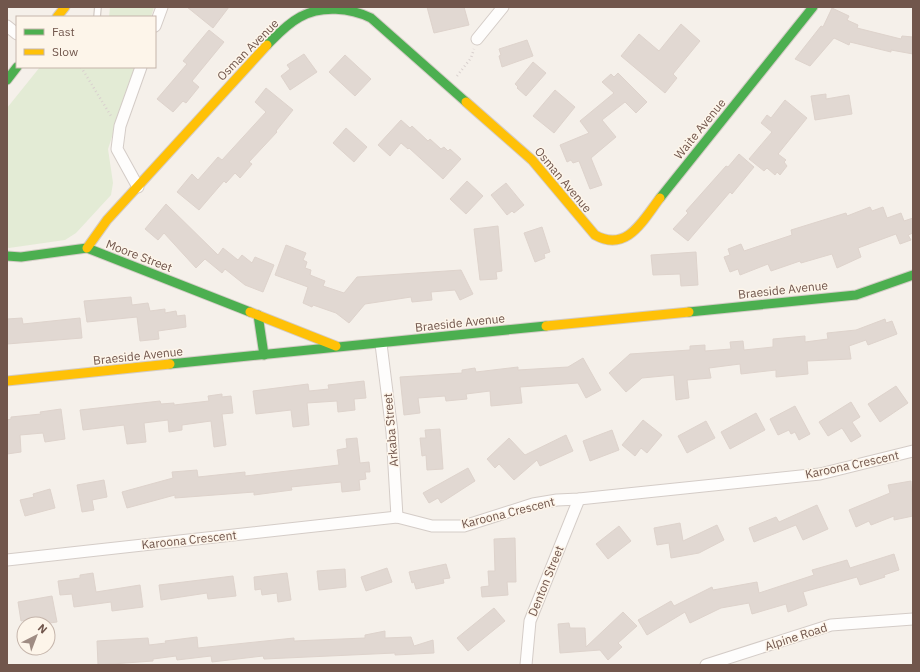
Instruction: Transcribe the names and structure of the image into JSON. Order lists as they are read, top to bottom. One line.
{"streets":{"street":["Osman Avenue","Waite Avenue","Moore Street","Braeside Avenue","Arkaba Street","Karoona Crescent","Denton Street","Alpine Road"]},"crossings":[["Osman Avenue","Waite Avenue"],["Osman Avenue","Moore Street"],["Moore Street","Braeside Avenue"],["Braeside Avenue","Arkaba Street"],["Arkaba Street","Karoona Crescent"],["Karoona Crescent","Denton Street"]],"legend":["Fast","Slow"],"north":"top right"}
